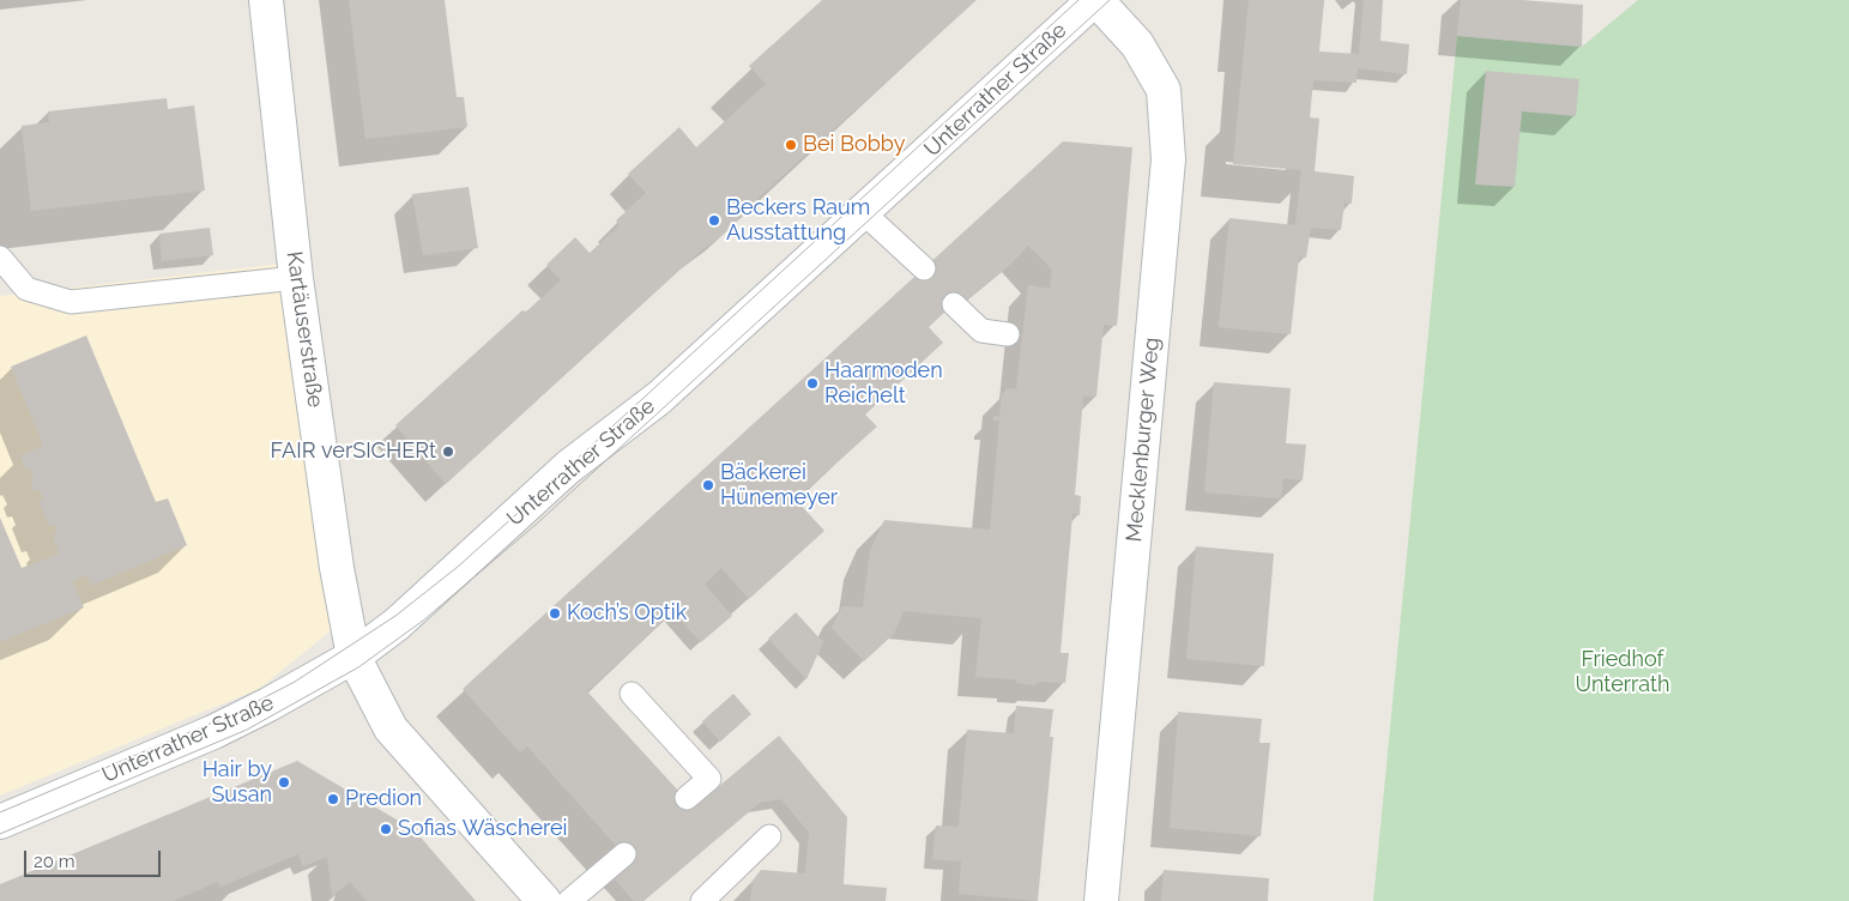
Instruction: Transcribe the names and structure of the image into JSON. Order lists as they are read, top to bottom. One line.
{"streets":{"street":["Unterrather Straße","Kartäuserstraße","Mecklenburger Weg"]},"crossings":[["Unterrather Straße","Kartäuserstraße"],["Unterrather Straße","Mecklenburger Weg"]],"parks":["Friedhof Unterrath"],"places":["Bei Bobby","Beckers Raum Ausstattung","Haarmoden Reichelt","FAIR verSICHERt","Bäckerei Hünemeyer","Koch’s Optik","Hair by Susan","Predion","Sofias Wäscherei"],"scale_bar":"20 m"}
